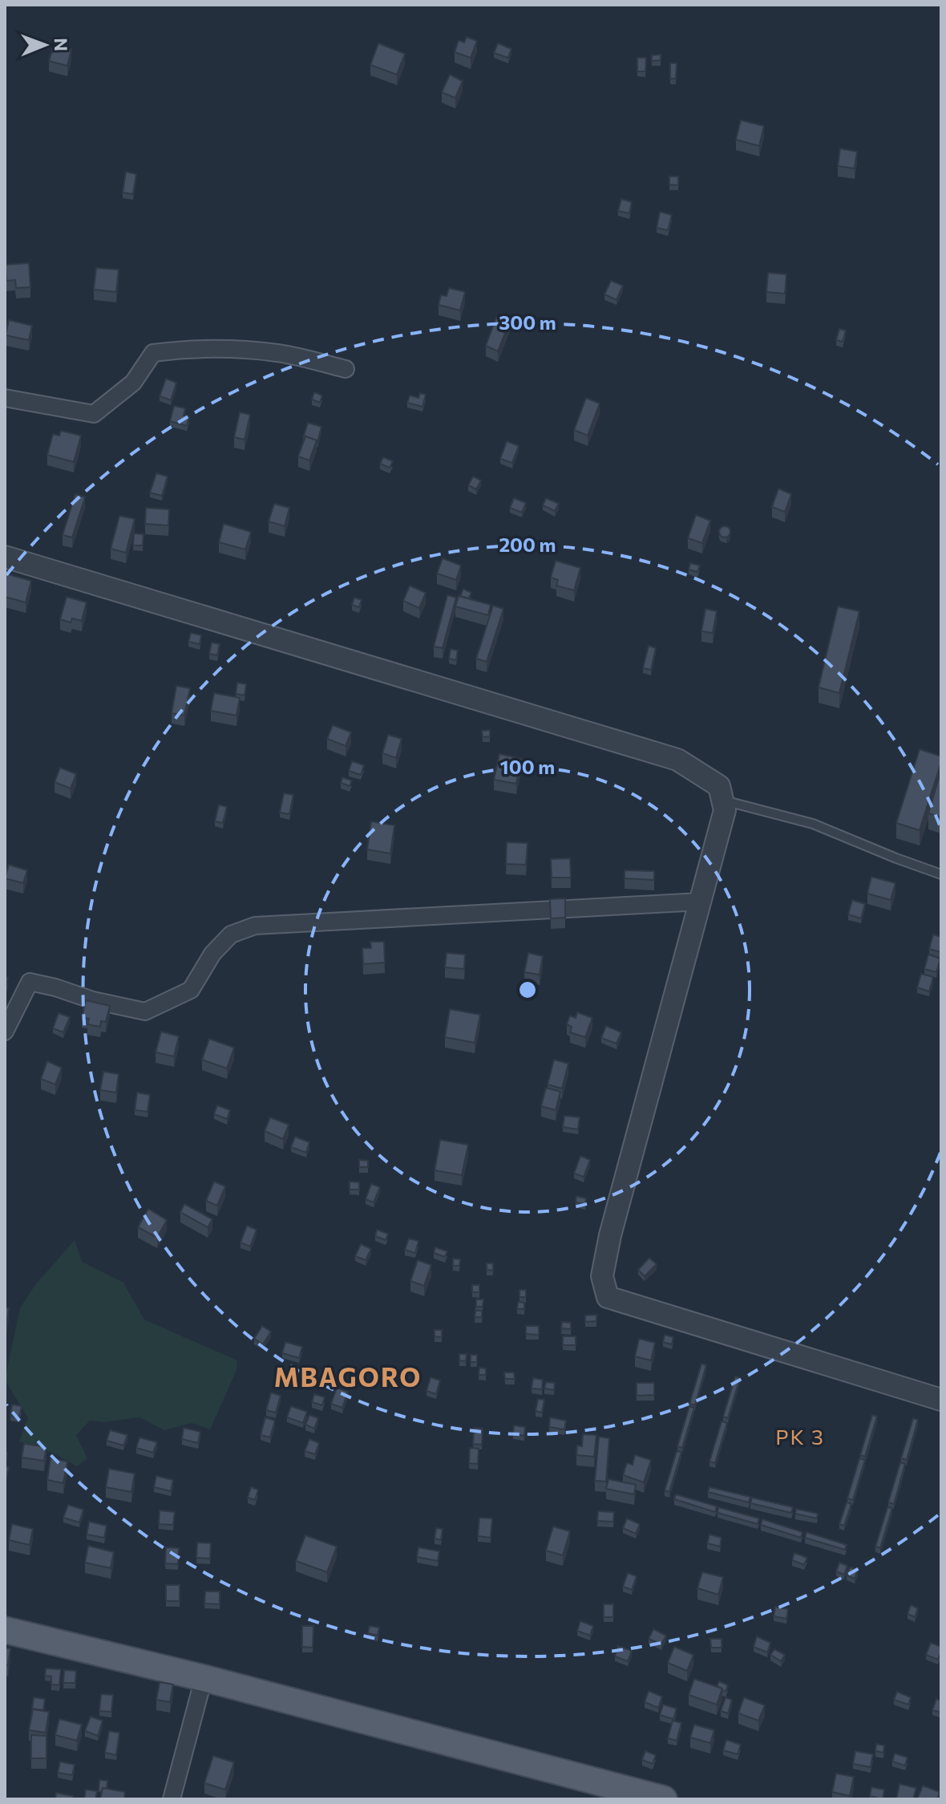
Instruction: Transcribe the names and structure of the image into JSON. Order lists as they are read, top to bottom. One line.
{"districts":["MBAGORO","PK 3"],"north":"right","rings":["300 m","200 m","100 m"]}
